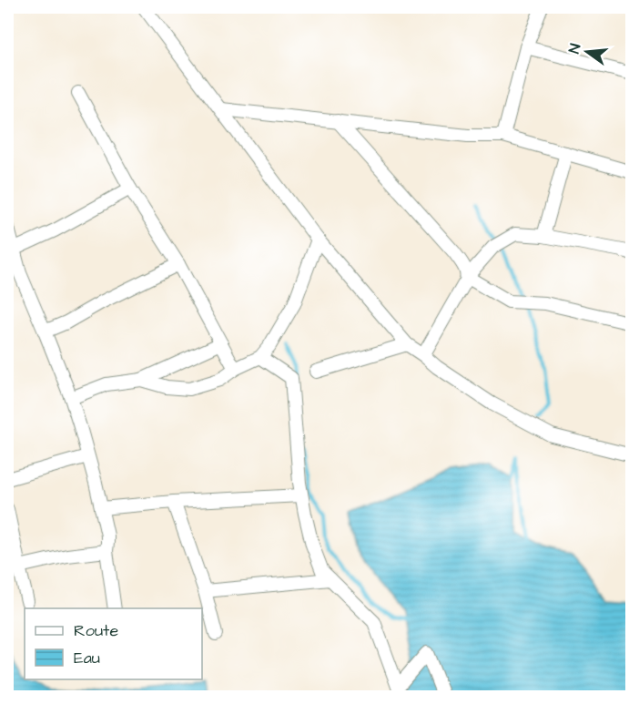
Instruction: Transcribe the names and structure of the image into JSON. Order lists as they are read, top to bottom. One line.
{"legend":["Route","Eau"],"north":"left"}
